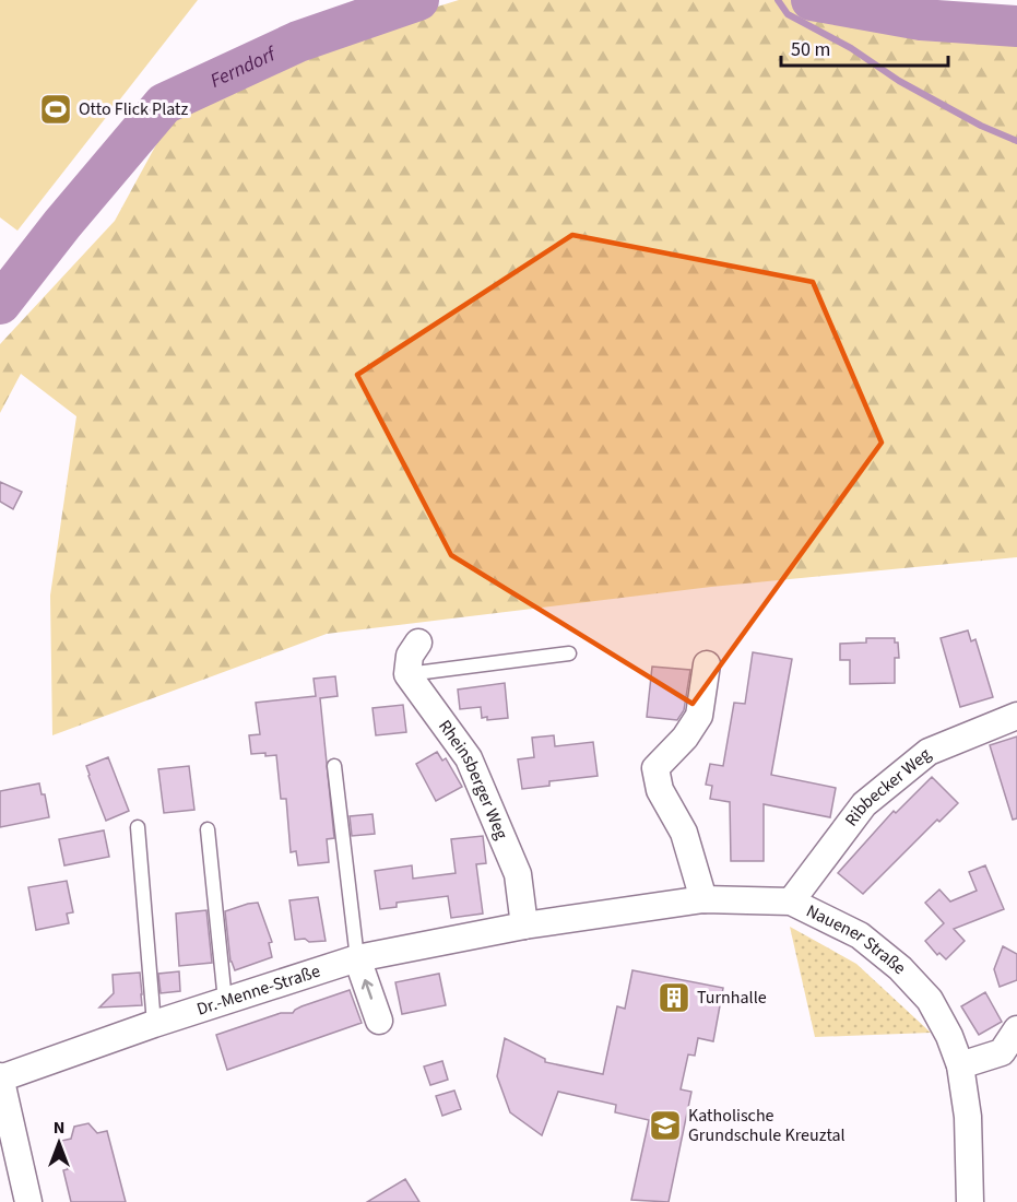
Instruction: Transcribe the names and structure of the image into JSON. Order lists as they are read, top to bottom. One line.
{"streets":{"street":["Rheinsberger Weg","Ribbecker Weg","Nauener Straße","Dr.-Menne-Straße"]},"crossings":[["Rheinsberger Weg","Nauener Straße"],["Rheinsberger Weg","Dr.-Menne-Straße"],["Ribbecker Weg","Nauener Straße"],["Nauener Straße","Dr.-Menne-Straße"]],"water":["Ferndorf"],"places":{"sports":["Otto Flick Platz"],"building":["Turnhalle"],"school or university":["Katholische Grundschule Kreuztal"]},"scale_bar":"50 m","north":"top"}
